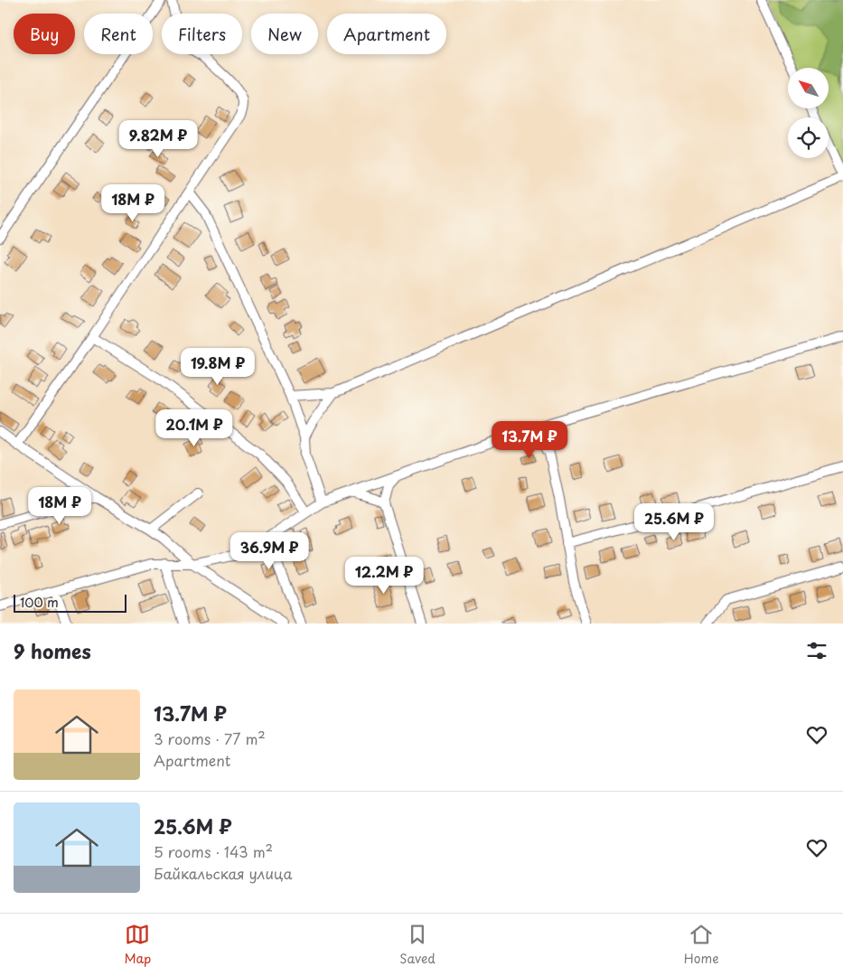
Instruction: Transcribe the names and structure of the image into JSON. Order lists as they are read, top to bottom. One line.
{"scale_bar":"100 m","north":"top left","page":{"chip":["Buy","Rent","Filters","New","Apartment"],"price":["9.82M ₽","18M ₽","19.8M ₽","20.1M ₽","13.7M ₽","18M ₽","25.6M ₽","36.9M ₽","12.2M ₽"],"scale":"100 m","heading":"9 homes","list":[{"name":"13.7M ₽","note":"3 rooms · 77 m² · Apartment"},{"name":"25.6M ₽","note":"5 rooms · 143 m² · Байкальская улица"}],"tabs":["Map","Saved","Home"]}}
